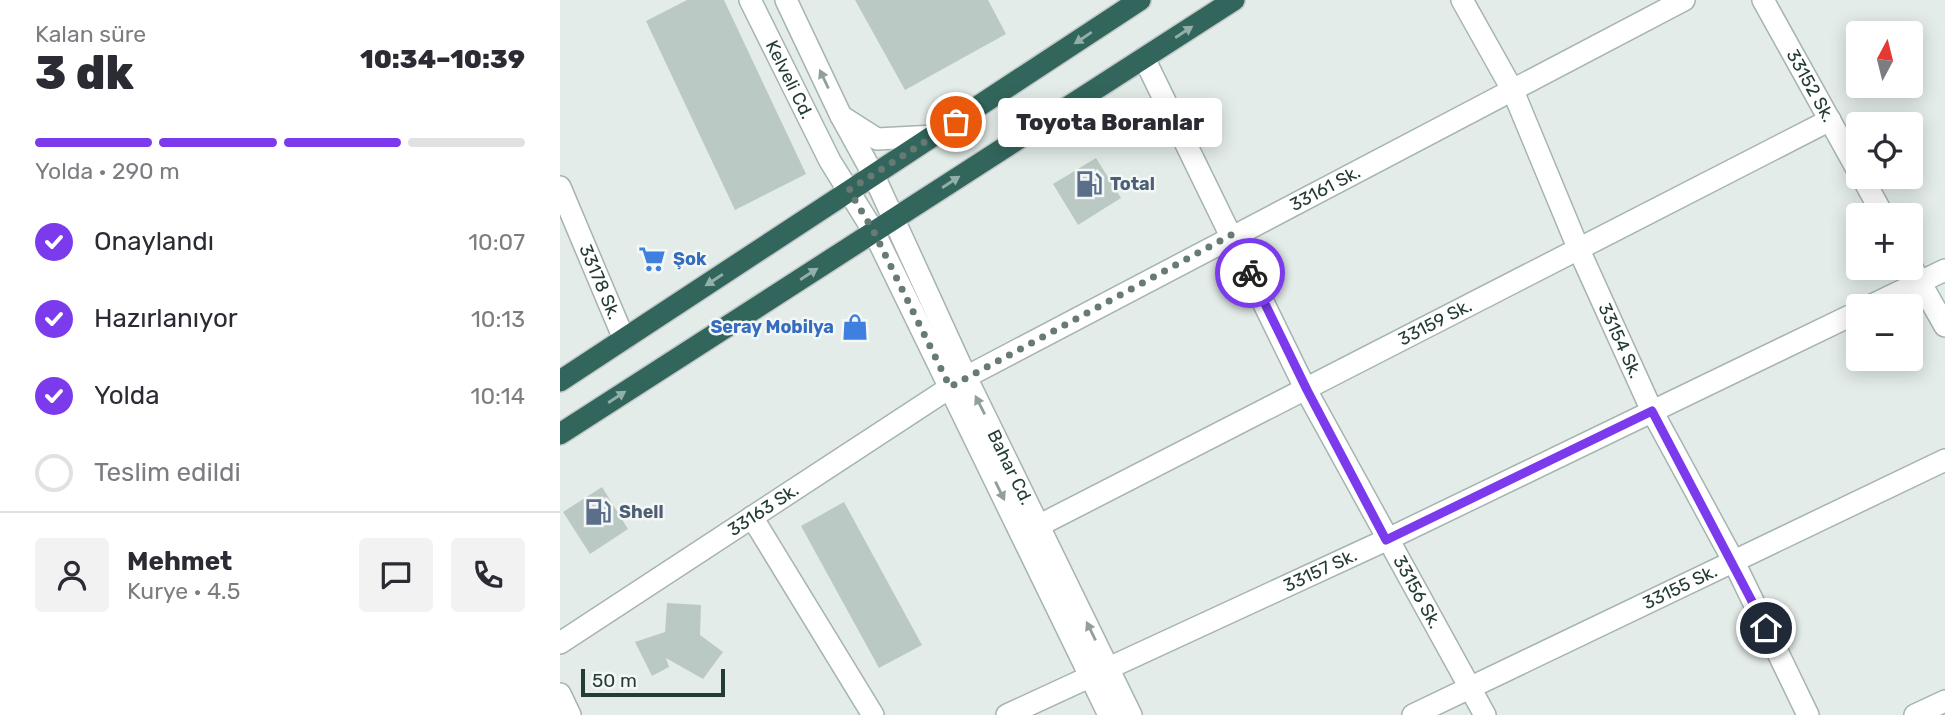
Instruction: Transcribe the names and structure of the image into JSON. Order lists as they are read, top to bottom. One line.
{"streets":{"street":["Kelveli Cd.","33152 Sk.","33161 Sk.","33178 Sk.","33159 Sk.","33154 Sk.","Bahar Cd.","33163 Sk.","33157 Sk.","33155 Sk.","33156 Sk."]},"crossings":[["Kelveli Cd.","Bahar Cd."],["33152 Sk.","33159 Sk."],["33161 Sk.","33154 Sk."],["33161 Sk.","Bahar Cd."],["33161 Sk.","33163 Sk."],["33161 Sk.","33156 Sk."],["33159 Sk.","33154 Sk."],["33159 Sk.","Bahar Cd."],["33159 Sk.","33156 Sk."],["33154 Sk.","33157 Sk."],["33154 Sk.","33155 Sk."],["Bahar Cd.","33163 Sk."],["Bahar Cd.","33157 Sk."],["33157 Sk.","33156 Sk."],["33155 Sk.","33156 Sk."]],"places":{"other":["Toyota Boranlar"],"fuel station":["Total","Shell"],"supermarket":["Şok"],"shop":["Seray Mobilya"]},"scale_bar":"50 m","north":"top","page":{"heading":["3 dk","Kalan süre","10:34–10:39"],"panel":["Mehmet","Kurye · 4.5"],"map_buttons":["+","−"],"bubble":"Toyota Boranlar","bar":"Yolda · 290 m","list":[["Onaylandı","10:07"],["Hazırlanıyor","10:13"],["Yolda","10:14"],"Teslim edildi"],"scale":"50 m"}}
